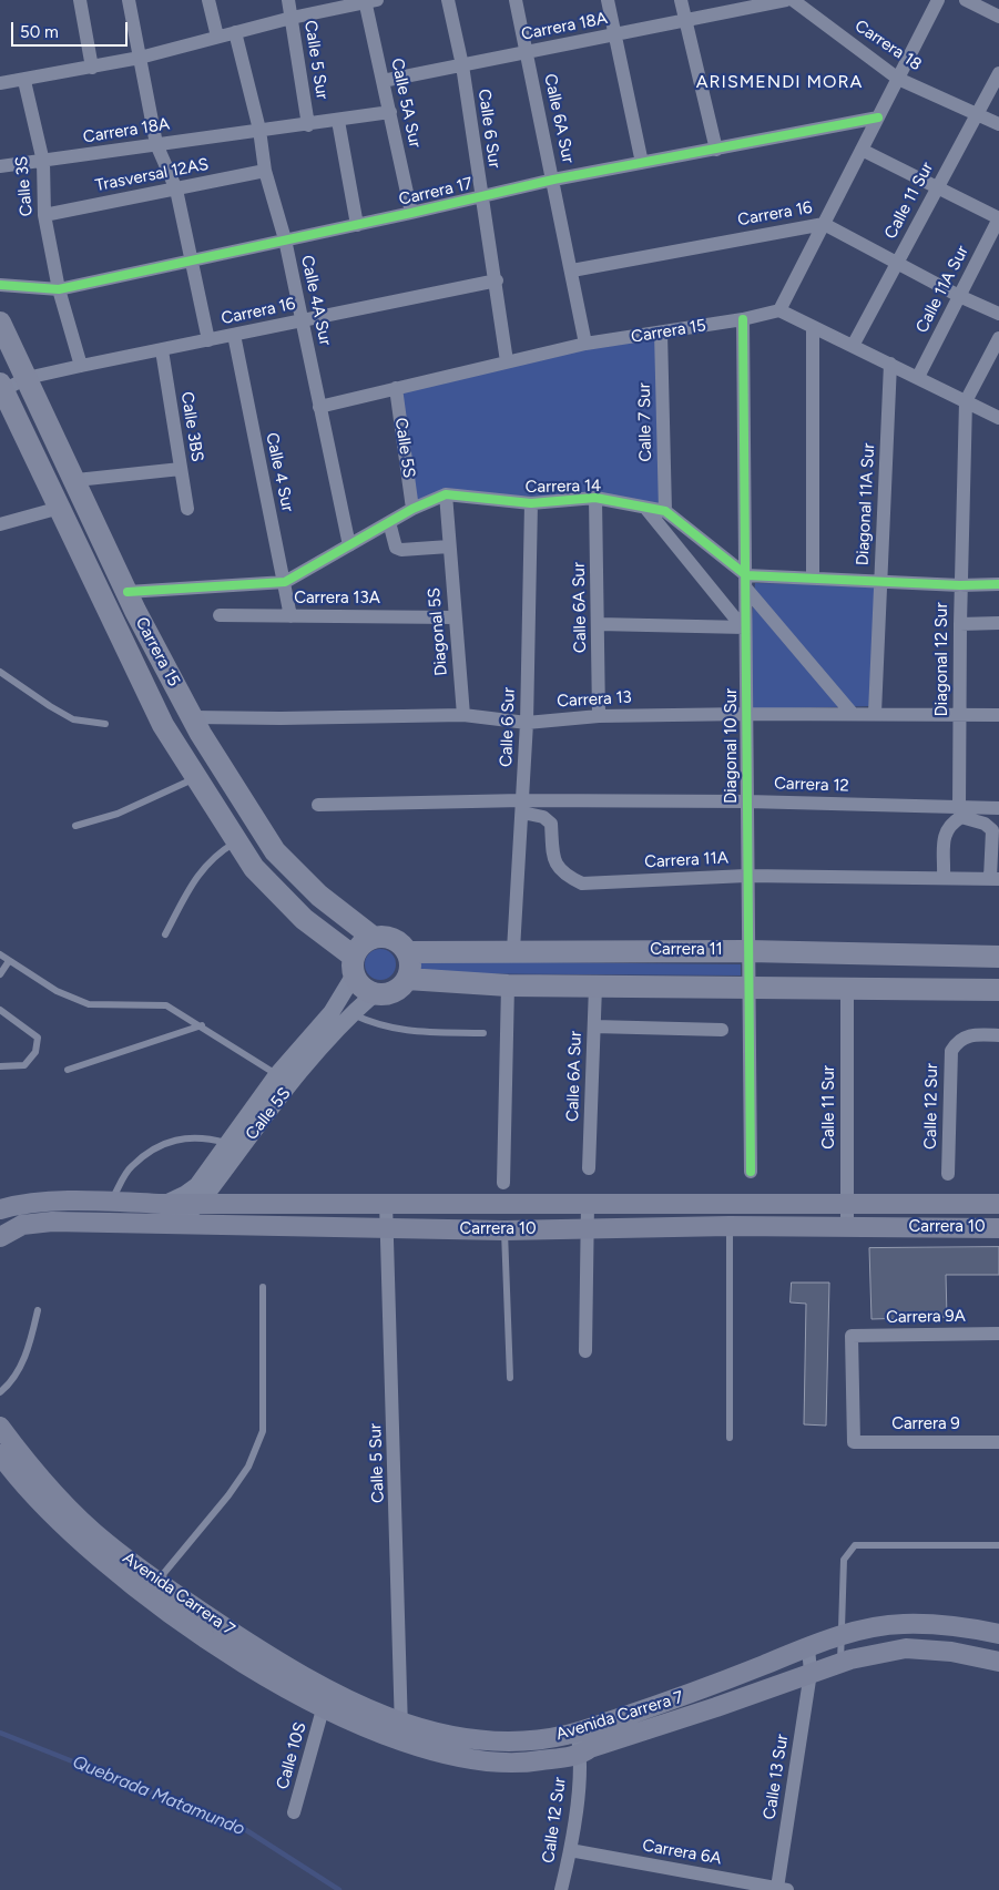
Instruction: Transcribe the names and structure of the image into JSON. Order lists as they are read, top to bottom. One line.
{"streets":{"main road":["Carrera 15","Carrera 11","Carrera 10","Avenida Carrera 7"],"street":["Carrera 18A","Carrera 18","Calle 5 Sur","Calle 5A Sur","Calle 6A Sur","Calle 6 Sur","Trasversal 12AS","Calle 3S","Carrera 17","Calle 11 Sur","Carrera 16","Calle 11A Sur","Calle 4A Sur","Calle 7 Sur","Calle 3BS","Calle 5S","Calle 4 Sur","Carrera 14","Diagonal 11A Sur","Carrera 13A","Diagonal 5S","Diagonal 12 Sur","Carrera 13","Diagonal 10 Sur","Carrera 12","Carrera 11A","Calle 12 Sur","Carrera 9A","Carrera 9","Calle 10S","Calle 13 Sur","Carrera 6A"]},"crossings":[["Carrera 18A","Calle 5 Sur"],["Carrera 18A","Calle 5A Sur"],["Carrera 18A","Calle 6A Sur"],["Carrera 18A","Calle 6 Sur"],["Carrera 18A","Calle 3S"],["Carrera 18A","Calle 4A Sur"],["Carrera 18","Calle 11 Sur"],["Calle 5 Sur","Carrera 10"],["Calle 5 Sur","Avenida Carrera 7"],["Calle 5A Sur","Carrera 17"],["Calle 6A Sur","Carrera 17"],["Calle 6A Sur","Carrera 16"],["Calle 6A Sur","Carrera 15"],["Calle 6A Sur","Carrera 14"],["Calle 6A Sur","Carrera 13"],["Calle 6 Sur","Carrera 17"],["Calle 6 Sur","Carrera 16"],["Calle 6 Sur","Carrera 15"],["Calle 6 Sur","Carrera 14"],["Calle 6 Sur","Carrera 13"],["Calle 6 Sur","Carrera 12"],["Calle 6 Sur","Carrera 11A"],["Calle 6 Sur","Carrera 11"],["Trasversal 12AS","Calle 3S"],["Trasversal 12AS","Calle 4A Sur"],["Calle 3S","Carrera 17"],["Calle 3S","Carrera 16"],["Carrera 17","Calle 4A Sur"],["Calle 11 Sur","Carrera 16"],["Calle 11 Sur","Carrera 10"],["Carrera 16","Calle 11A Sur"],["Carrera 16","Calle 4A Sur"],["Carrera 16","Carrera 15"],["Carrera 16","Calle 3BS"],["Carrera 16","Calle 4 Sur"],["Calle 4A Sur","Carrera 15"],["Calle 4A Sur","Carrera 14"],["Carrera 15","Calle 7 Sur"],["Carrera 15","Calle 5S"],["Carrera 15","Carrera 14"],["Carrera 15","Carrera 13"],["Carrera 15","Diagonal 10 Sur"],["Carrera 15","Carrera 11"],["Calle 7 Sur","Carrera 14"],["Calle 5S","Carrera 14"],["Calle 5S","Carrera 11"],["Calle 5S","Carrera 10"],["Calle 4 Sur","Carrera 14"],["Calle 4 Sur","Carrera 13A"],["Carrera 14","Carrera 13"],["Carrera 14","Diagonal 10 Sur"],["Diagonal 11A Sur","Carrera 13"],["Carrera 13A","Diagonal 5S"],["Diagonal 5S","Carrera 13"],["Diagonal 12 Sur","Carrera 13"],["Diagonal 12 Sur","Carrera 12"],["Carrera 13","Diagonal 10 Sur"],["Diagonal 10 Sur","Carrera 12"],["Diagonal 10 Sur","Carrera 11A"],["Diagonal 10 Sur","Carrera 11"],["Carrera 12","Carrera 11A"],["Calle 12 Sur","Avenida Carrera 7"],["Calle 12 Sur","Carrera 6A"],["Carrera 9A","Carrera 9"],["Avenida Carrera 7","Calle 10S"],["Avenida Carrera 7","Calle 13 Sur"],["Calle 13 Sur","Carrera 6A"]],"districts":["ARISMENDI MORA"],"water":["Quebrada Matamundo"],"scale_bar":"50 m"}
